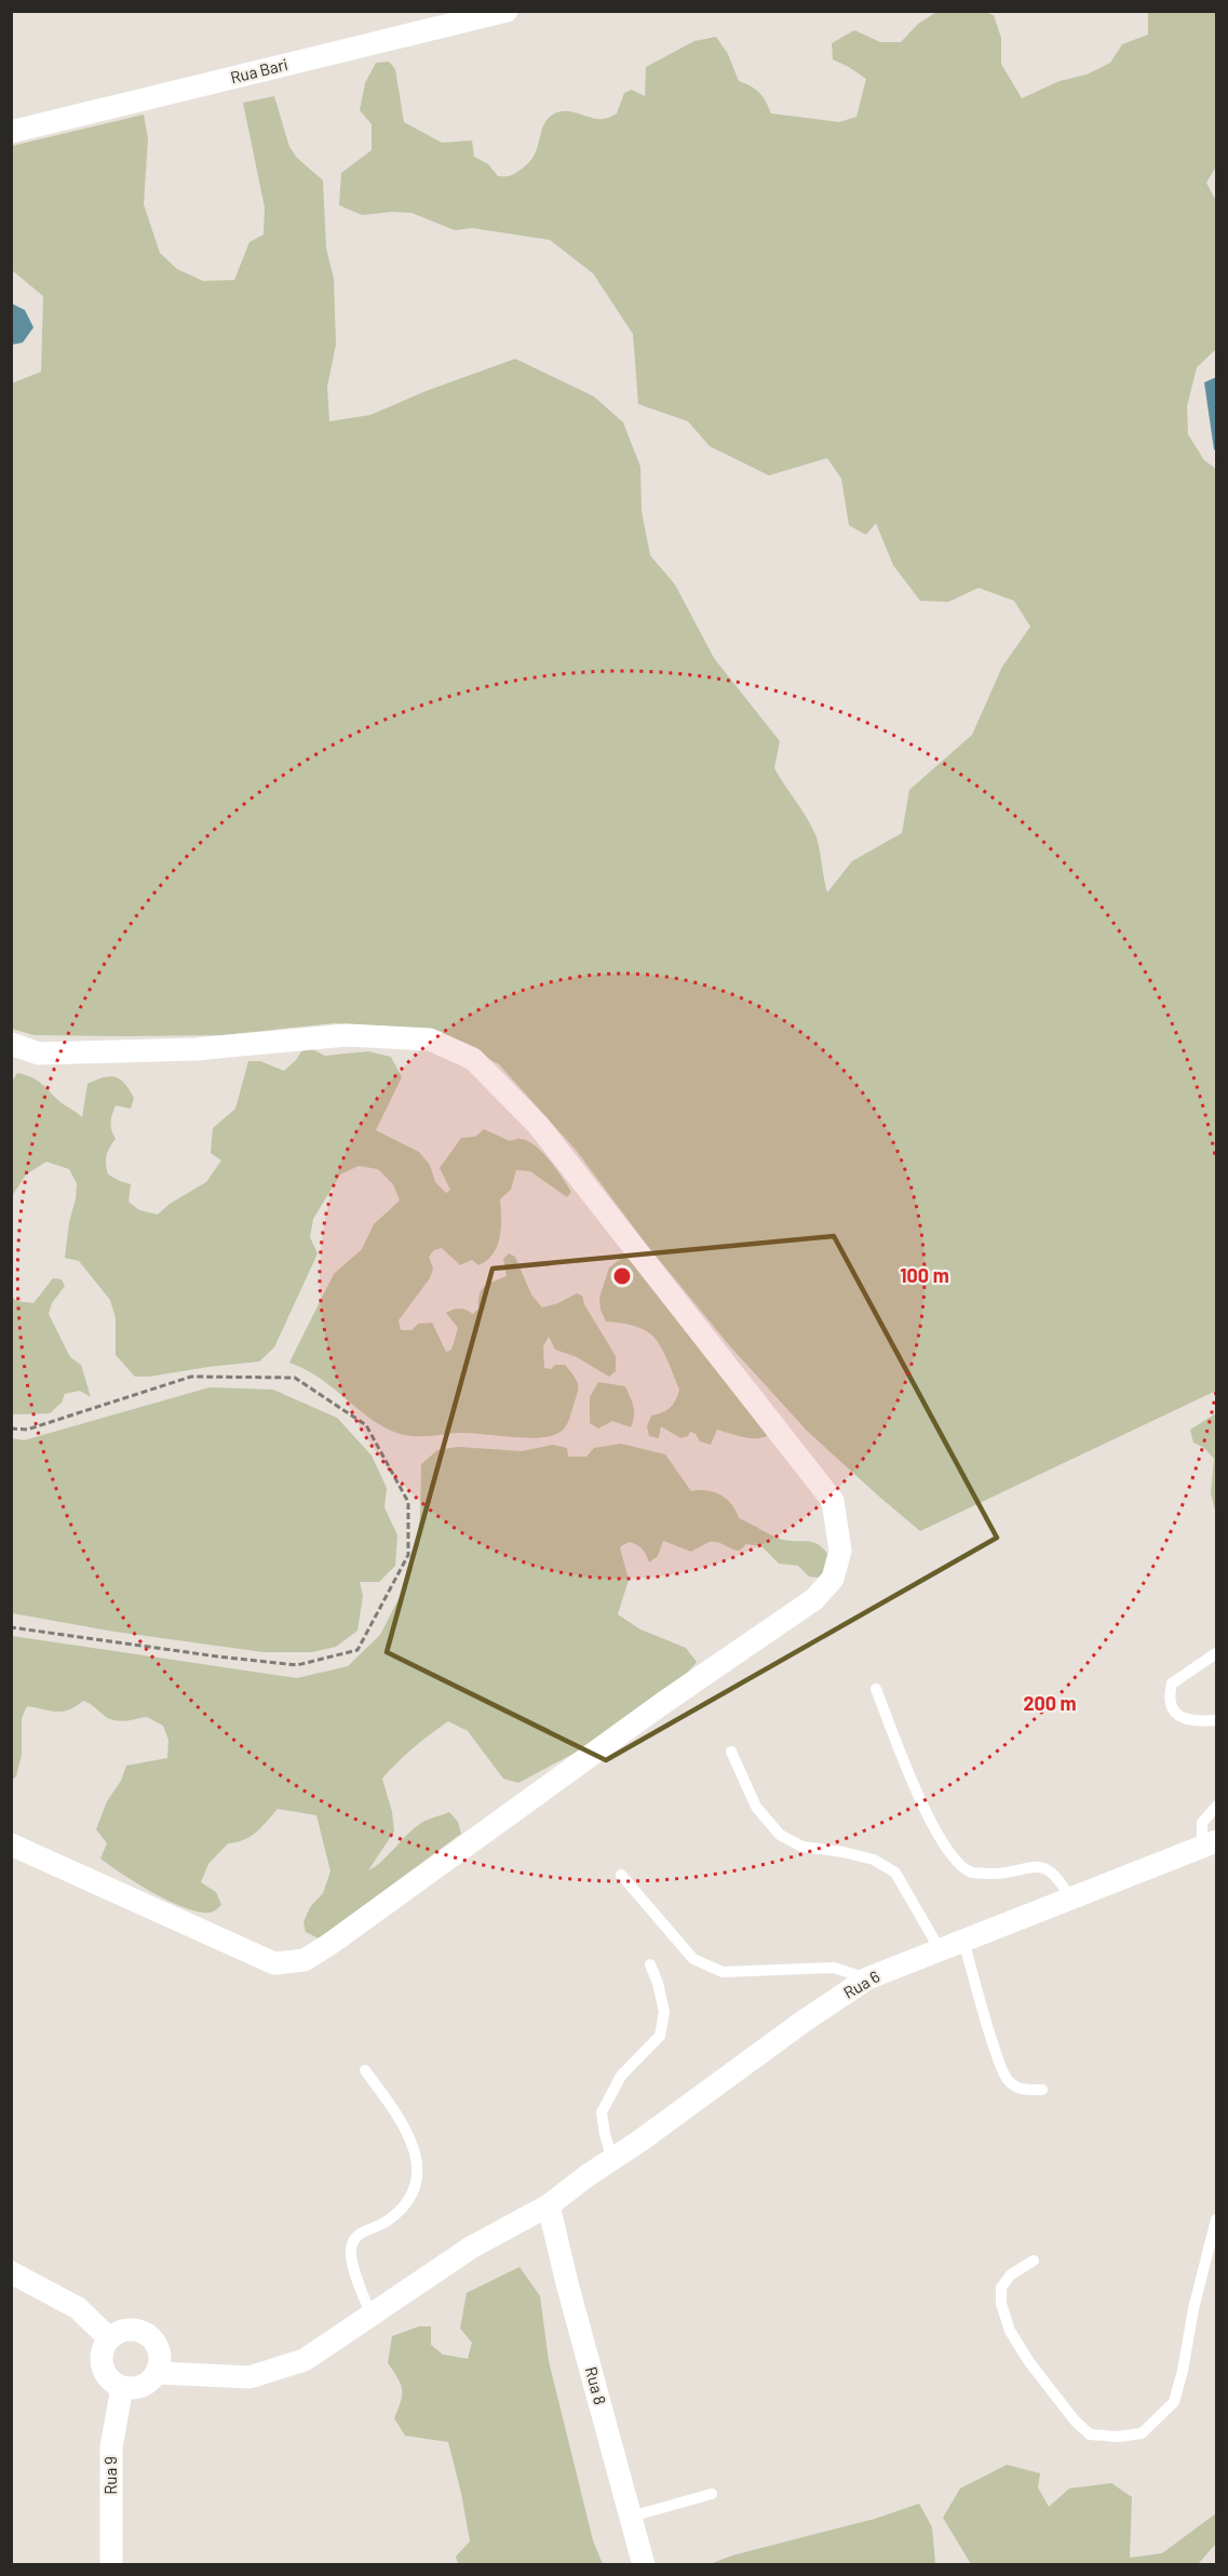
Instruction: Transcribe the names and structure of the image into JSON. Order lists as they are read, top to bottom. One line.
{"streets":{"street":["Rua Bari","Rua 6","Rua 8","Rua 9"]},"crossings":[["Rua 6","Rua 8"],["Rua 6","Rua 9"]],"rings":["100 m","200 m"]}
